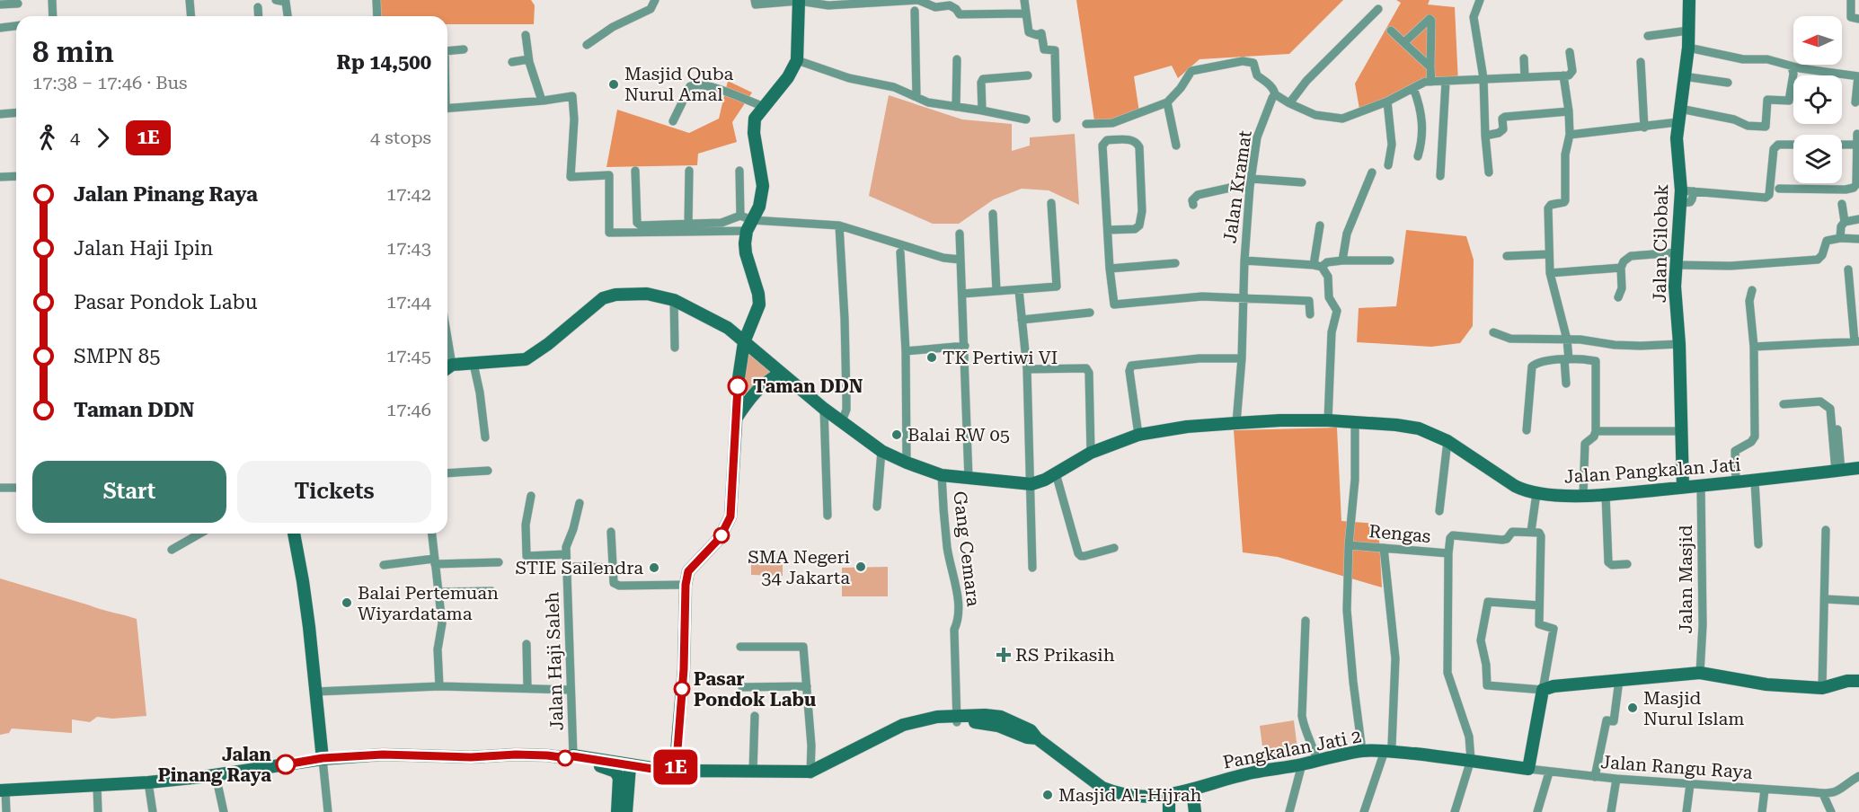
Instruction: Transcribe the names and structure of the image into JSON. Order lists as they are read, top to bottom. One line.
{"streets":{"main road":["Jalan Cilobak","Jalan Pangkalan Jati","Pangkalan Jati 2"],"street":["Jalan Kramat","Rengas","Gang Cemara","Jalan Masjid","Jalan Haji Saleh","Jalan Rangu Raya"]},"crossings":[["Jalan Kramat","Jalan Pangkalan Jati"],["Jalan Cilobak","Jalan Pangkalan Jati"],["Jalan Pangkalan Jati","Gang Cemara"],["Jalan Pangkalan Jati","Jalan Masjid"],["Gang Cemara","Pangkalan Jati 2"],["Pangkalan Jati 2","Jalan Rangu Raya"]],"places":{"other":["Masjid Quba Nurul Amal","TK Pertiwi VI","Taman DDN","Balai RW 05","SMA Negeri 34 Jakarta","STIE Sailendra","Balai Pertemuan Wiyardatama","Pasar Pondok Labu","Masjid Nurul Islam","Jalan Pinang Raya","Masjid Al-Hijrah"],"health":["RS Prikasih"]},"lines":["bus line 1E"],"north":"left","page":{"on_map":"1E","heading":["8 min","17:38 – 17:46 · Bus","Rp 14,500"],"legs":["4","1E","4 stops"],"list":[{"name":"Jalan Pinang Raya","value":"17:42"},{"name":"Jalan Haji Ipin","value":"17:43"},{"name":"Pasar Pondok Labu","value":"17:44"},{"name":"SMPN 85","value":"17:45"},{"name":"Taman DDN","value":"17:46"}],"buttons":["Start","Tickets"]}}
